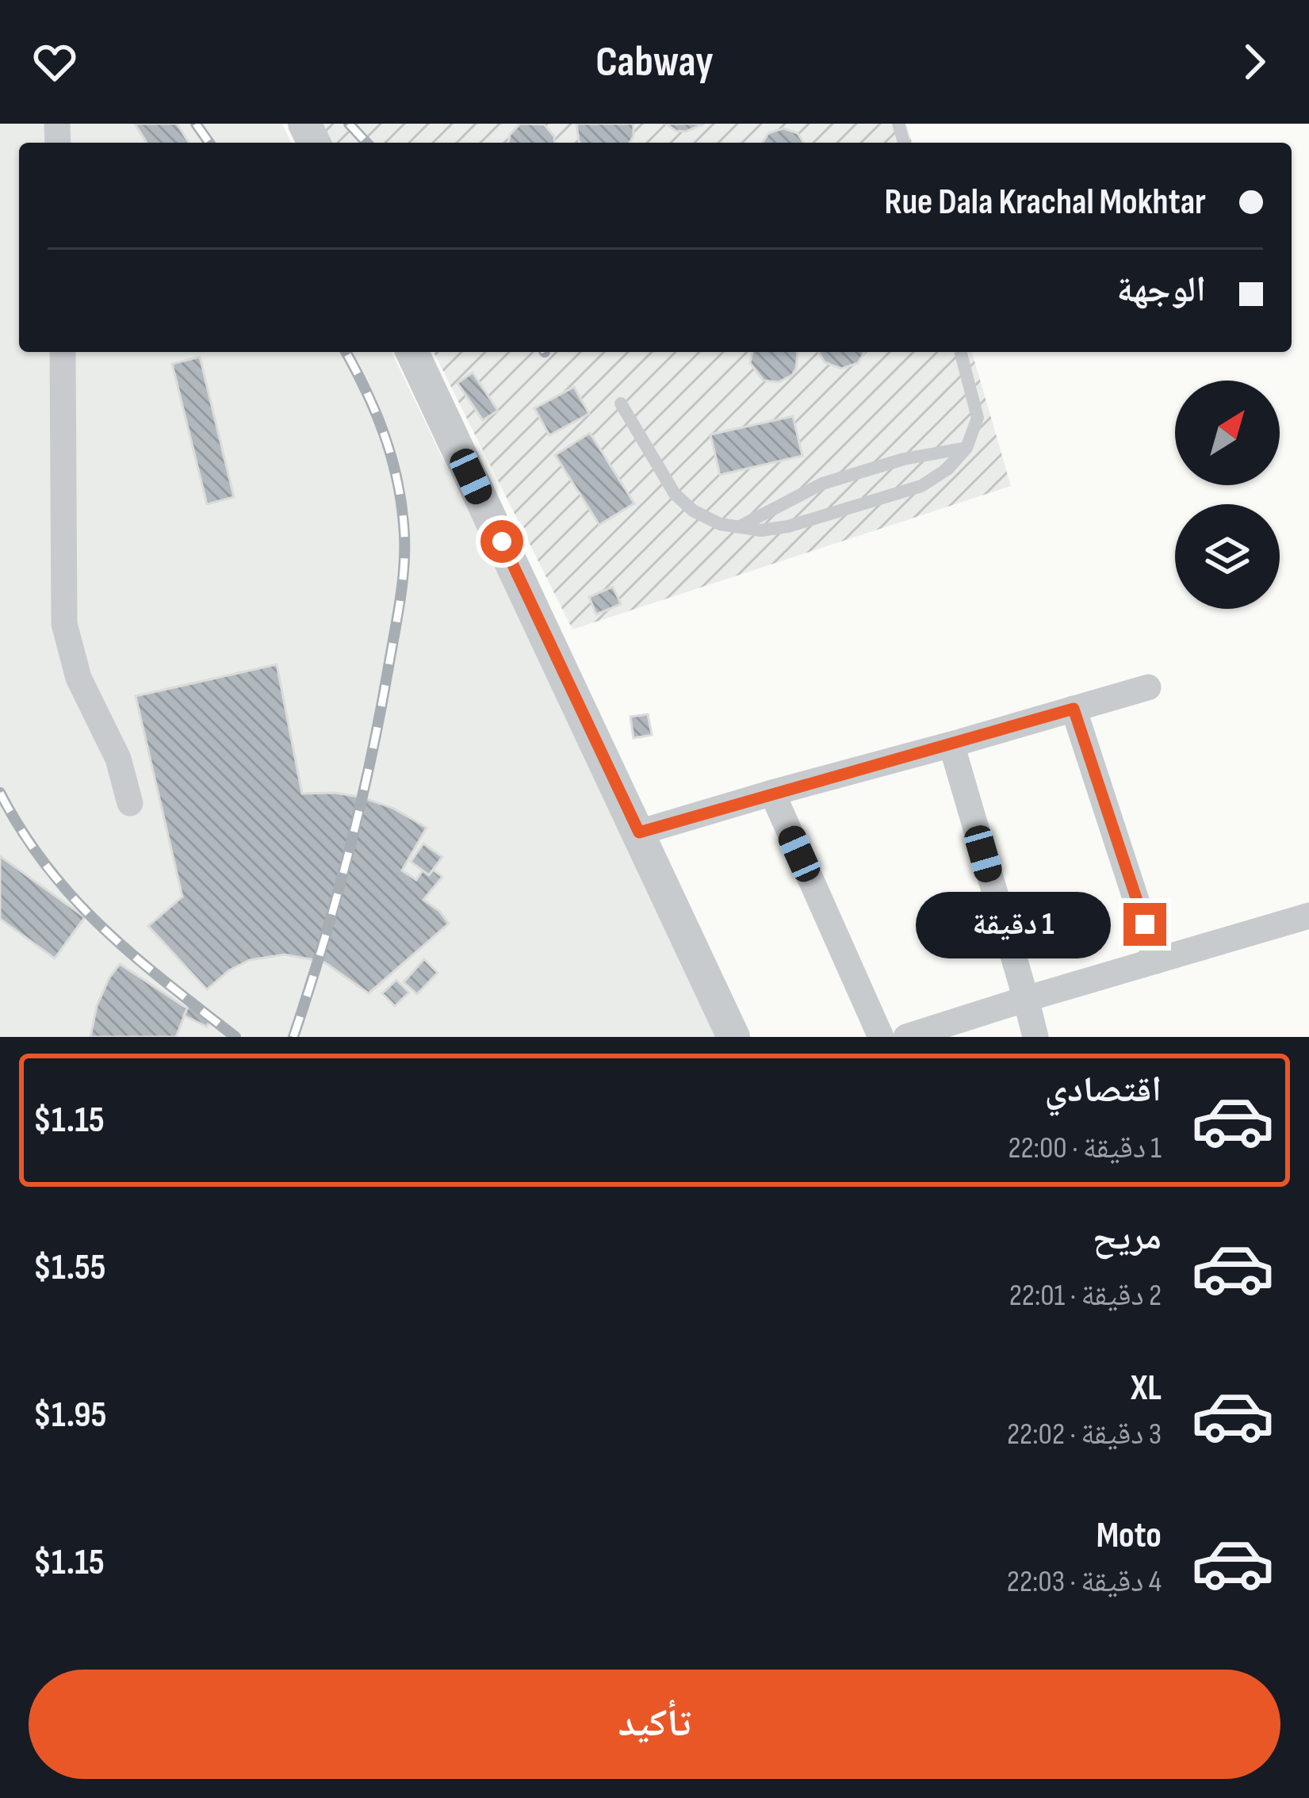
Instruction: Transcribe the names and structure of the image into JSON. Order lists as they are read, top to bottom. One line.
{"north":"top right","page":{"header":"Cabway","banner":["Rue Dala Krachal Mokhtar","الوجهة"],"bubble":"1 دقيقة","list":[{"name":"اقتصادي","note":"1 دقيقة · 22:00","value":"$1.15"},{"name":"مريح","note":"2 دقيقة · 22:01","value":"$1.55"},{"name":"XL","note":"3 دقيقة · 22:02","value":"$1.95"},{"name":"Moto","note":"4 دقيقة · 22:03","value":"$1.15"}],"buttons":"تأكيد"}}
